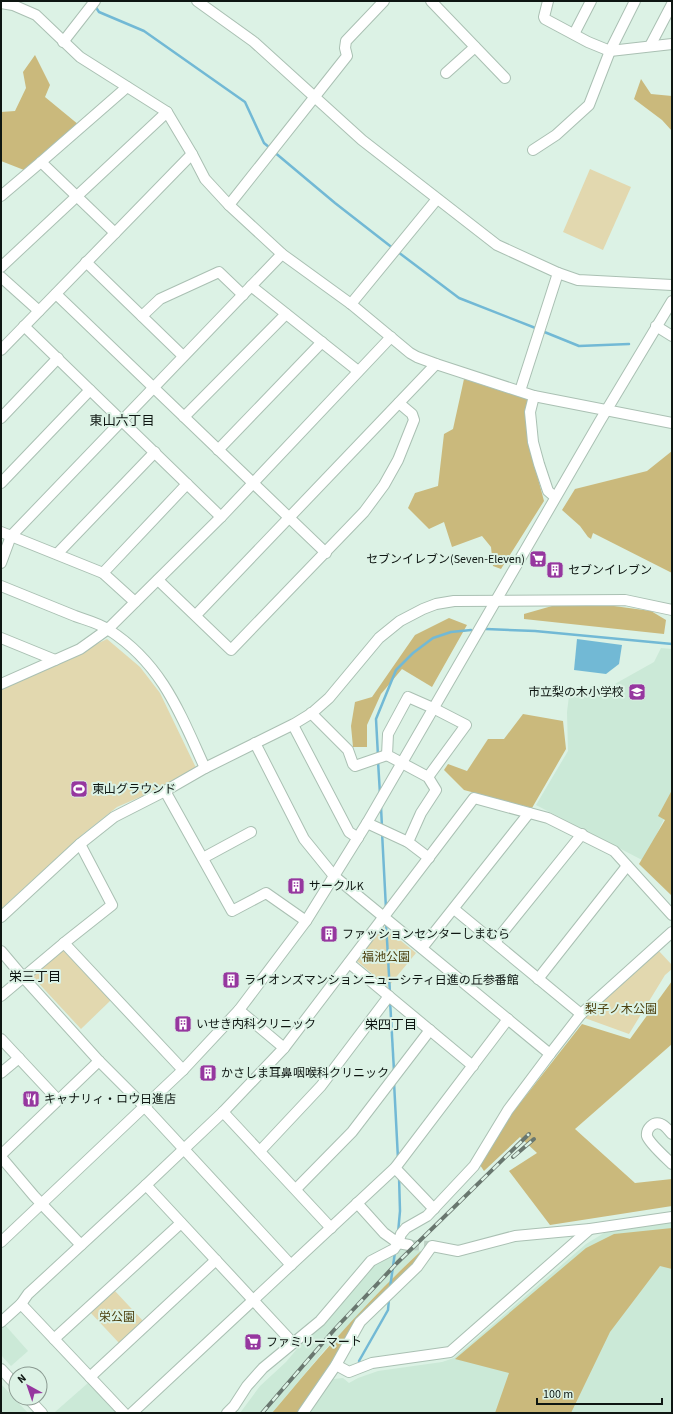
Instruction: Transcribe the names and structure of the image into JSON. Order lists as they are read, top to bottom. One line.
{"districts":["東山六丁目","栄三丁目","栄四丁目"],"parks":["福池公園","梨子ノ木公園","栄公園"],"places":{"supermarket":["セブンイレブン(Seven-Eleven)","ファミリーマート"],"building":["セブンイレブン","サークルK","ファッションセンターしまむら","ライオンズマンションニューシティ日進の丘参番館","いせき内科クリニック","かさしま耳鼻咽喉科クリニック"],"school or university":["市立梨の木小学校"],"sports":["東山グラウンド"],"restaurant":["キャナリィ・ロウ日進店"]},"scale_bar":"100 m","north":"top left"}
